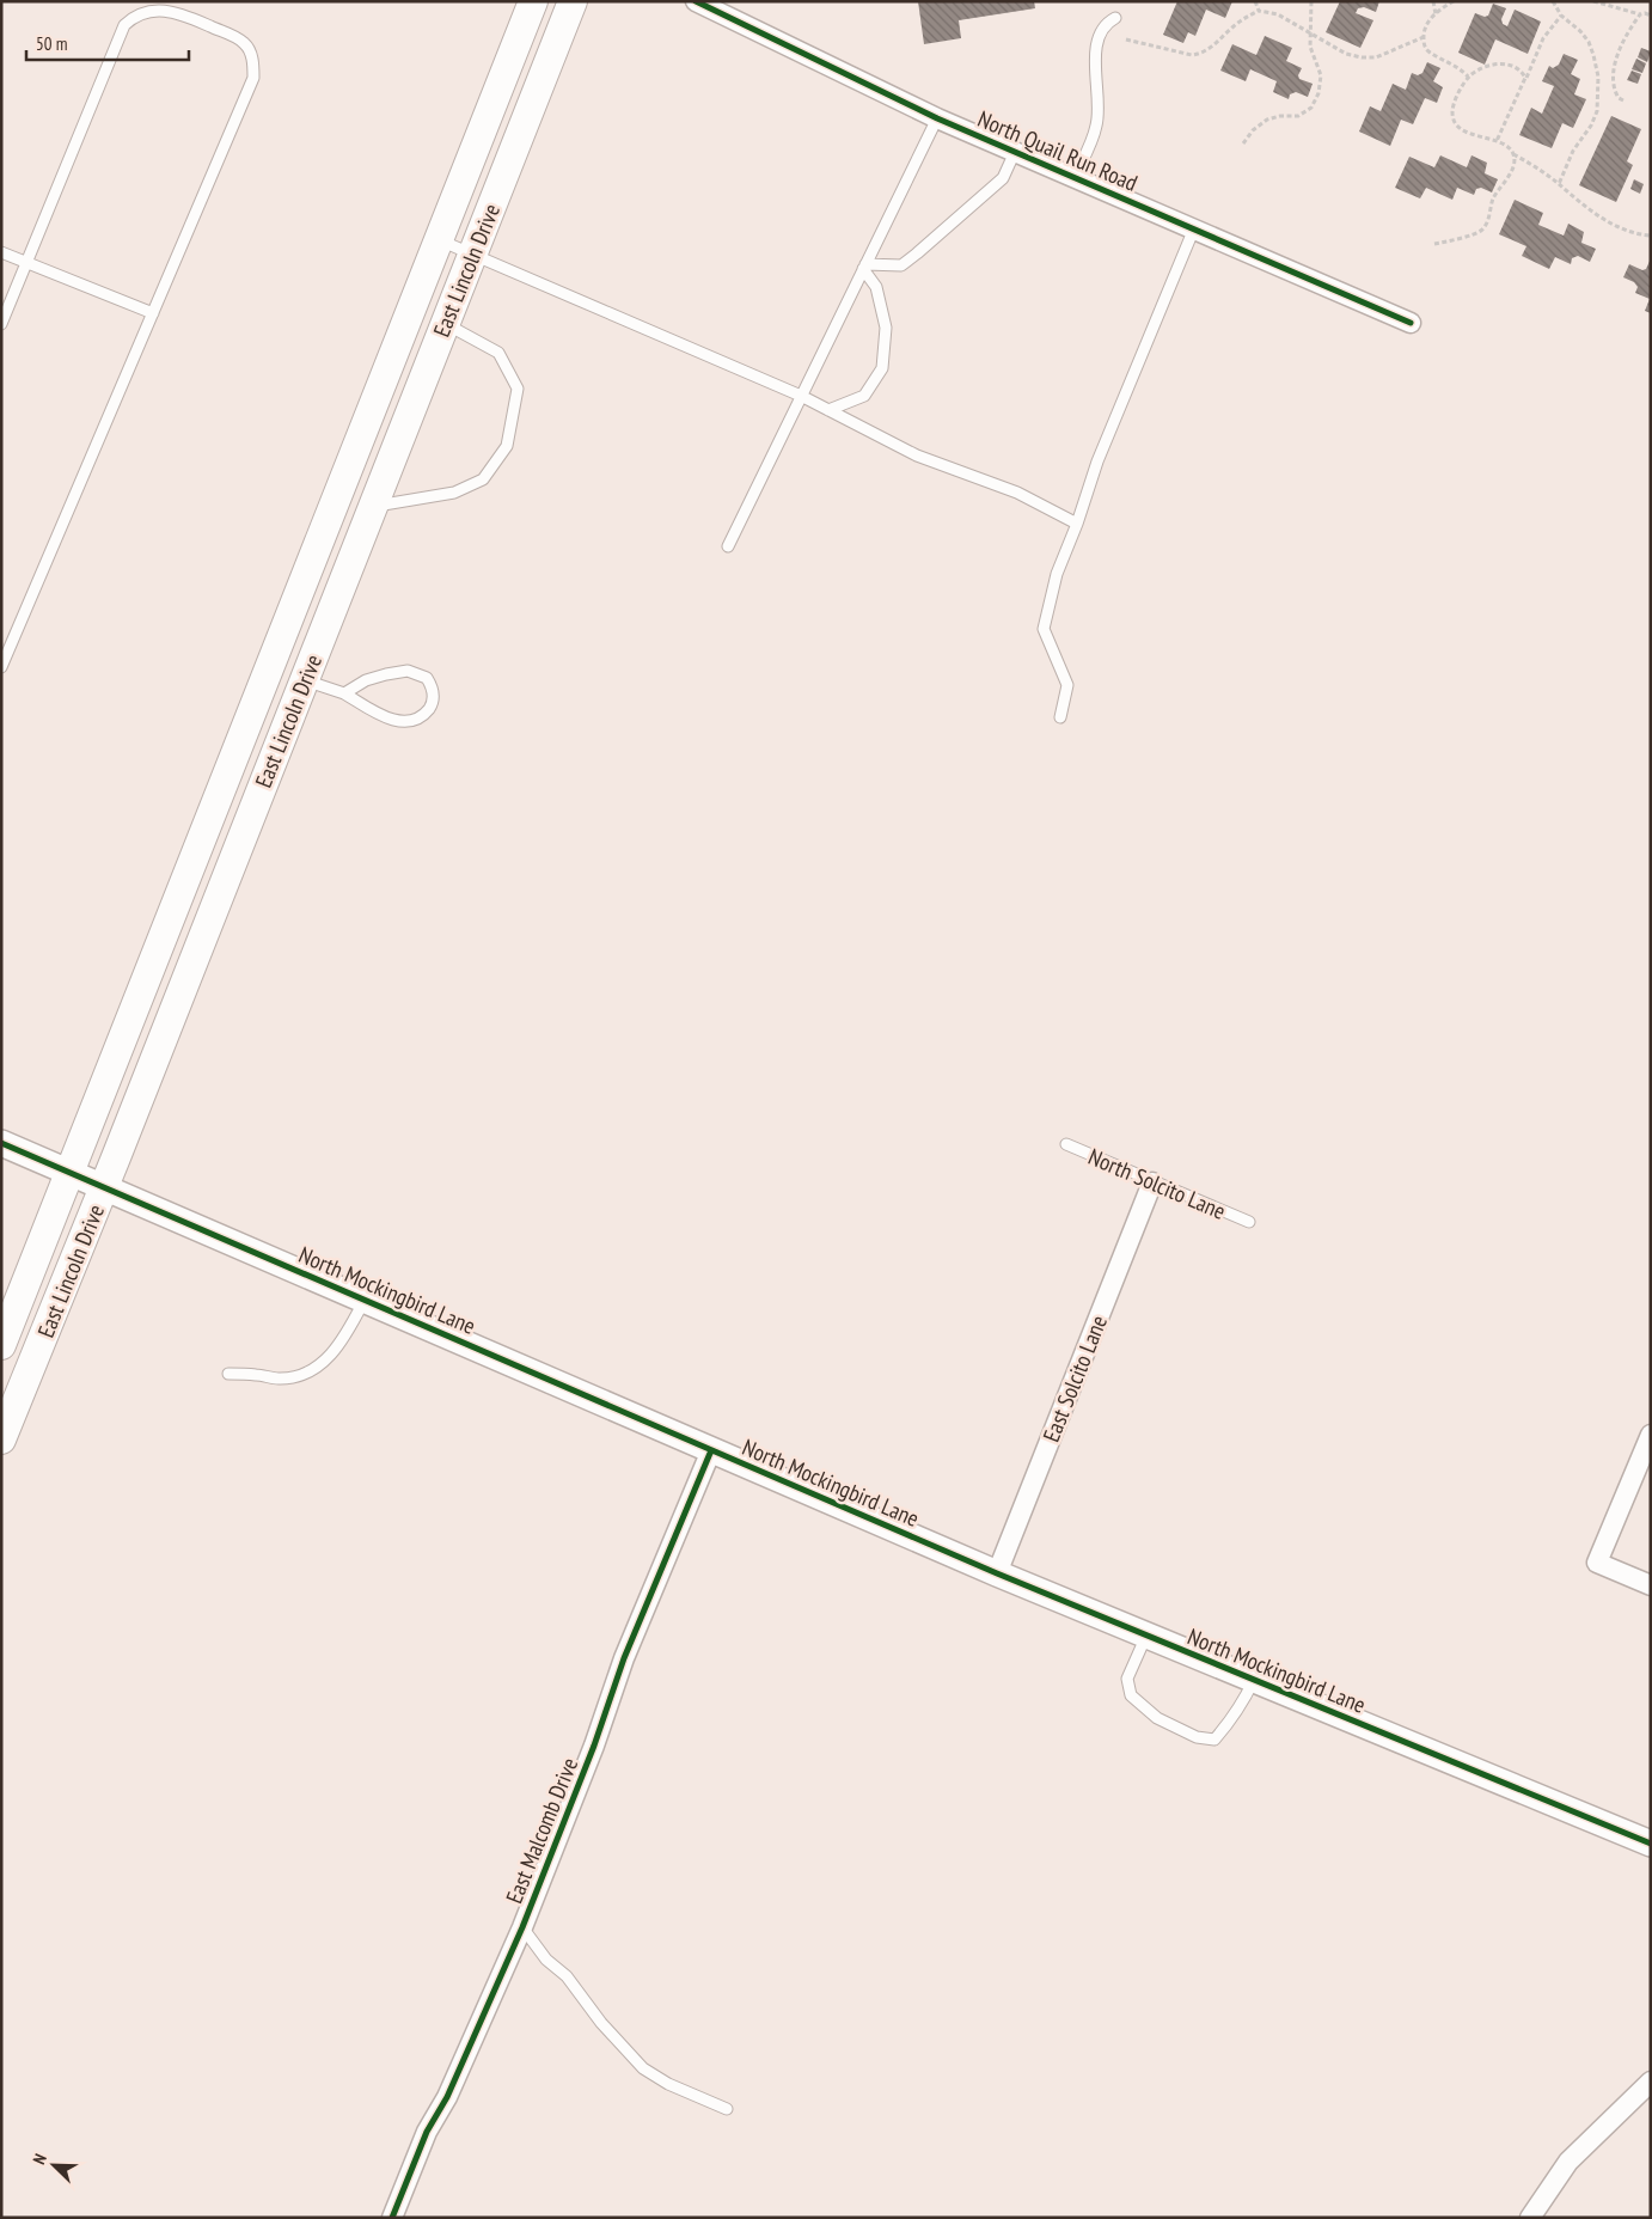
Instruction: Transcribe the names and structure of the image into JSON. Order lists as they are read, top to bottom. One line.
{"streets":{"main road":["East Lincoln Drive"],"street":["North Quail Run Road","North Mockingbird Lane","East Solcito Lane","East Malcomb Drive"],"lane":["North Solcito Lane"]},"crossings":[["East Lincoln Drive","North Mockingbird Lane"],["North Solcito Lane","East Solcito Lane"],["North Mockingbird Lane","East Solcito Lane"],["North Mockingbird Lane","East Malcomb Drive"]],"scale_bar":"50 m","north":"top left"}
